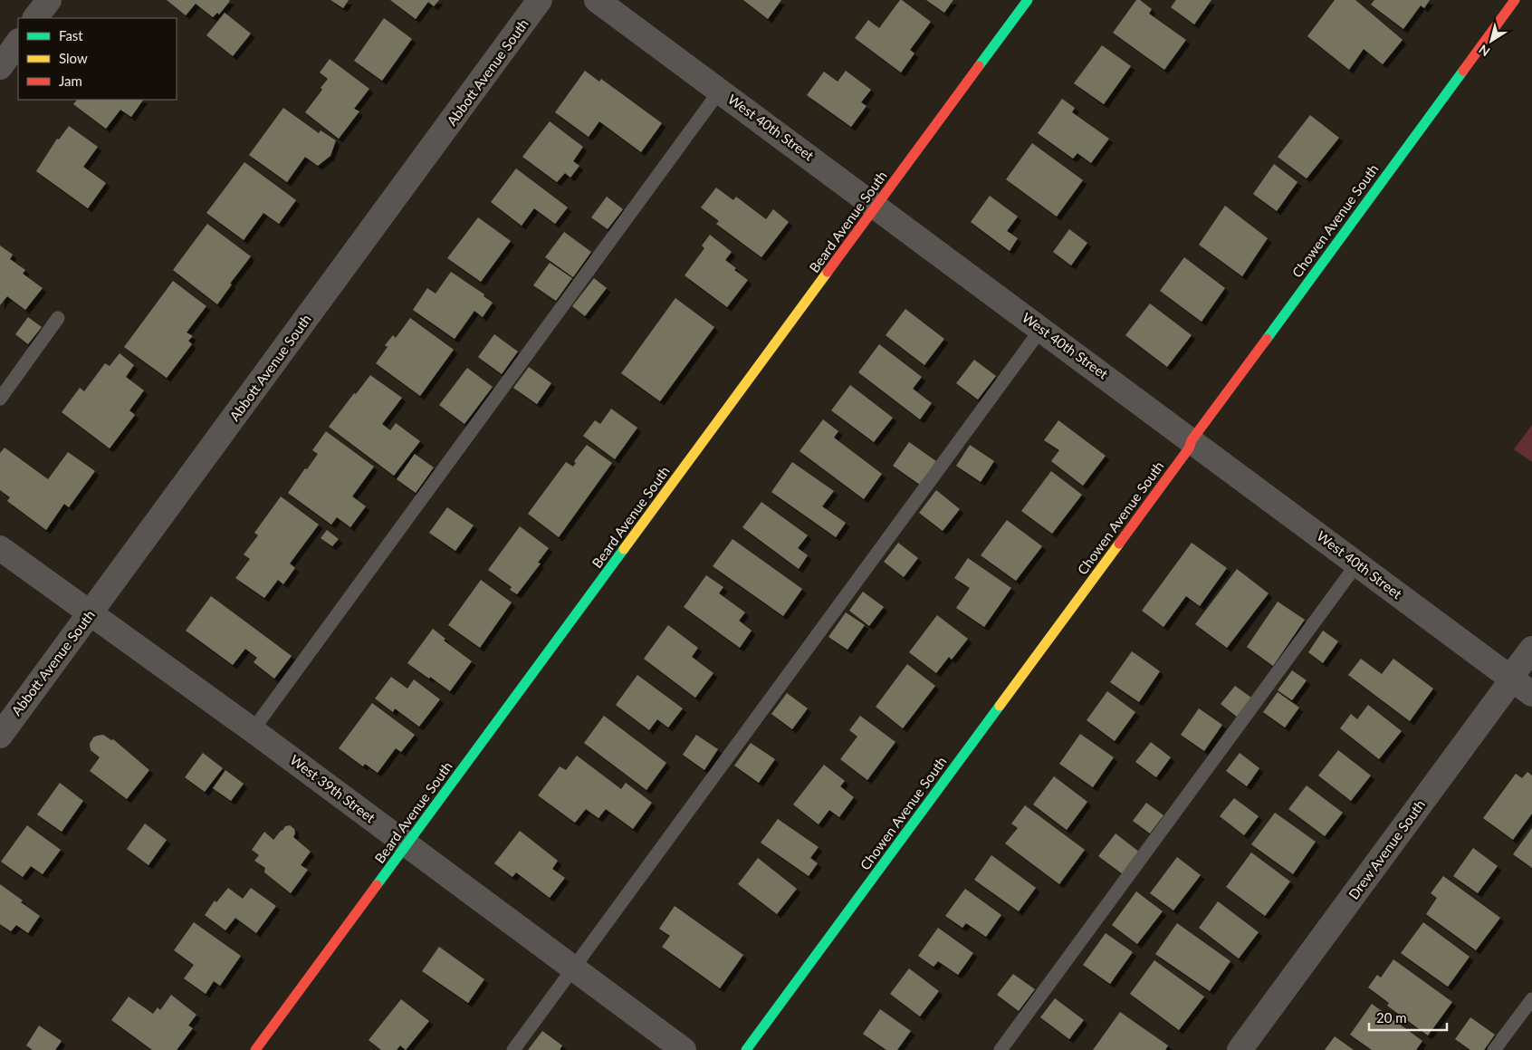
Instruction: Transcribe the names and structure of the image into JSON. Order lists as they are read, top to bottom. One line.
{"streets":{"street":["Abbott Avenue South","West 40th Street","Chowen Avenue South","Beard Avenue South","West 39th Street","Drew Avenue South"]},"crossings":[["Abbott Avenue South","West 39th Street"],["West 40th Street","Chowen Avenue South"],["West 40th Street","Beard Avenue South"],["West 40th Street","Drew Avenue South"],["Beard Avenue South","West 39th Street"]],"legend":["Fast","Slow","Jam"],"scale_bar":"20 m","north":"bottom left"}
